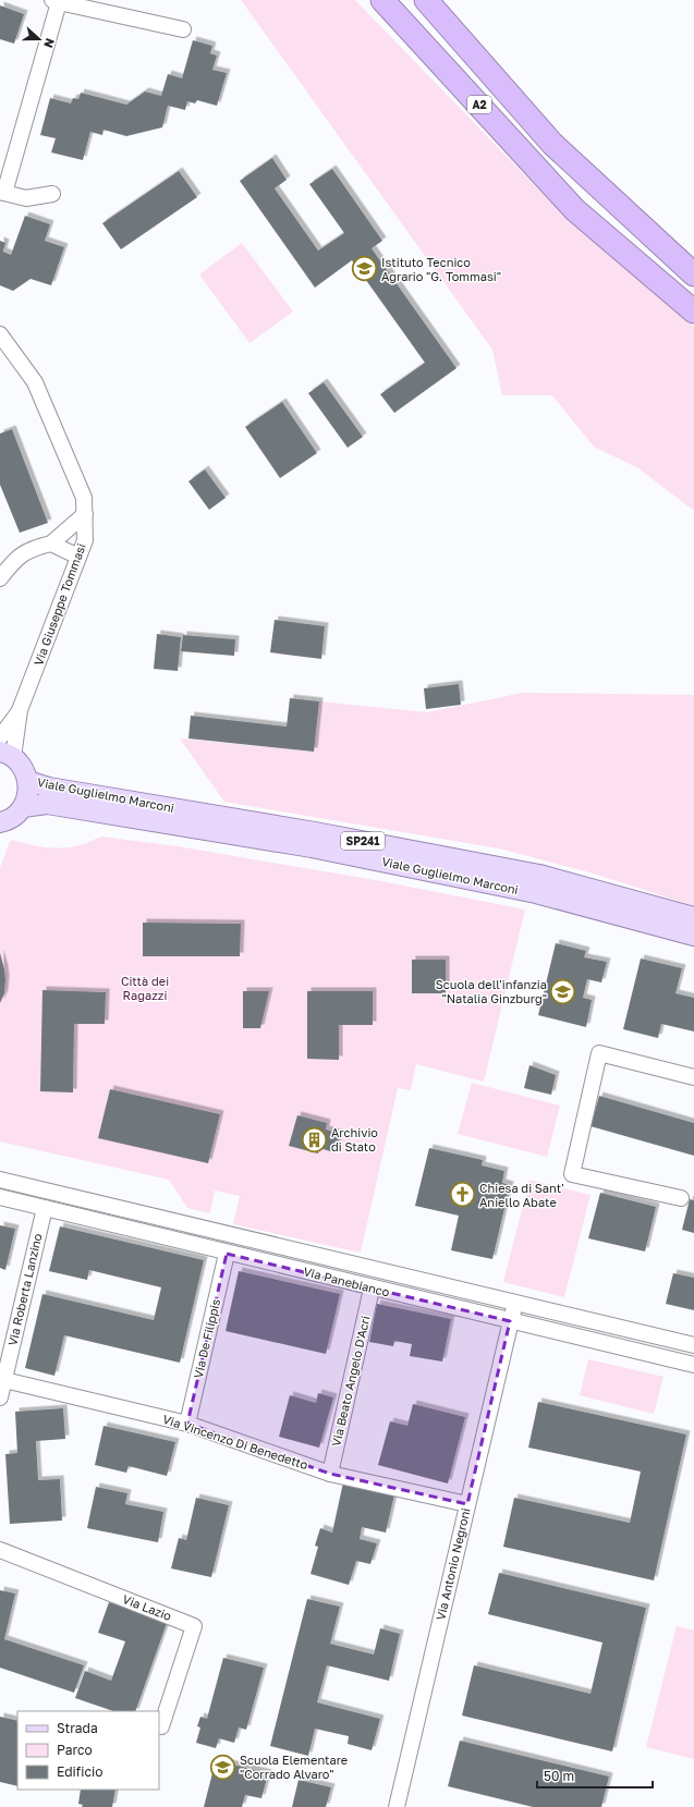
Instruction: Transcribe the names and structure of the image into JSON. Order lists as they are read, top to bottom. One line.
{"streets":{"highway":["A2"],"main road":["Viale Guglielmo Marconi","SP241"],"street":["Via Giuseppe Tommasi","Via Panebianco","Via Roberta Lanzino","Via De Filippis","Via Beato Angelo D'Acri","Via Vincenzo Di Benedetto","Via Antonio Negroni","Via Lazio"]},"crossings":[["Via Panebianco","Via Roberta Lanzino"],["Via Panebianco","Via De Filippis"],["Via Panebianco","Via Beato Angelo D'Acri"],["Via Panebianco","Via Antonio Negroni"],["Via Roberta Lanzino","Via Vincenzo Di Benedetto"],["Via De Filippis","Via Vincenzo Di Benedetto"],["Via Beato Angelo D'Acri","Via Vincenzo Di Benedetto"],["Via Vincenzo Di Benedetto","Via Antonio Negroni"]],"parks":["Città dei Ragazzi"],"places":{"school or university":["Istituto Tecnico Agrario \"G. Tommasi\"","Scuola dell'infanzia \"Natalia Ginzburg\"","Scuola Elementare \"Corrado Alvaro\""],"building":["Archivio di Stato"],"church":["Chiesa di Sant' Aniello Abate"]},"legend":["Strada","Parco","Edificio"],"scale_bar":"50 m","north":"right"}
